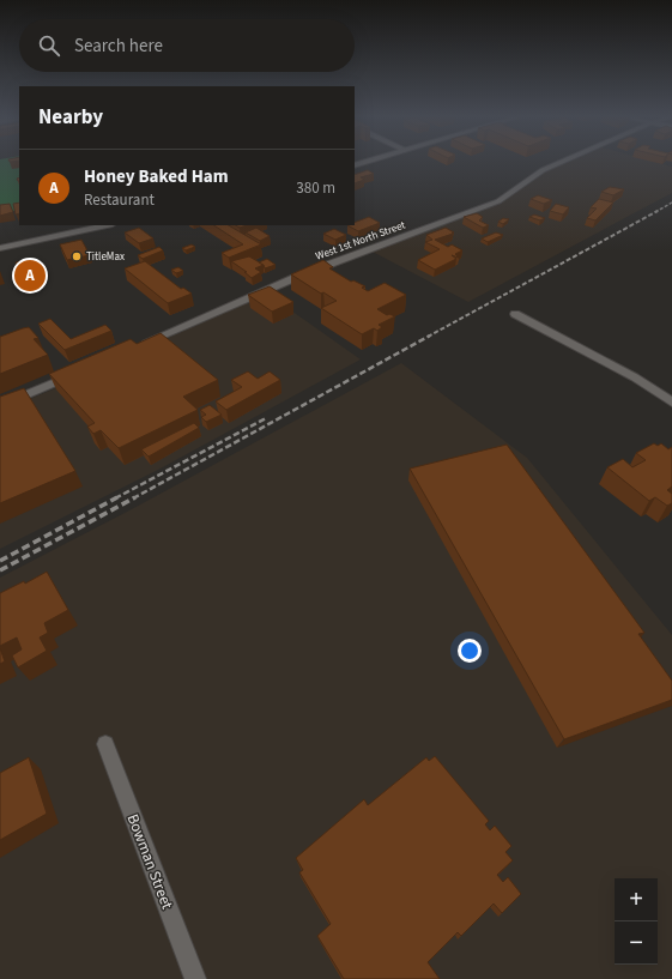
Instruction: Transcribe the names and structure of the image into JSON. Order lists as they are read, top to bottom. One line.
{"streets":{"street":["West 1st North Street","Bowman Street"]},"places":["TitleMax"],"page":{"search":"Search here","heading":"Nearby","list":[{"mark":"A","name":"Honey Baked Ham","note":"Restaurant","value":"380 m"}],"pins":"A","map_buttons":["+","−"]}}
